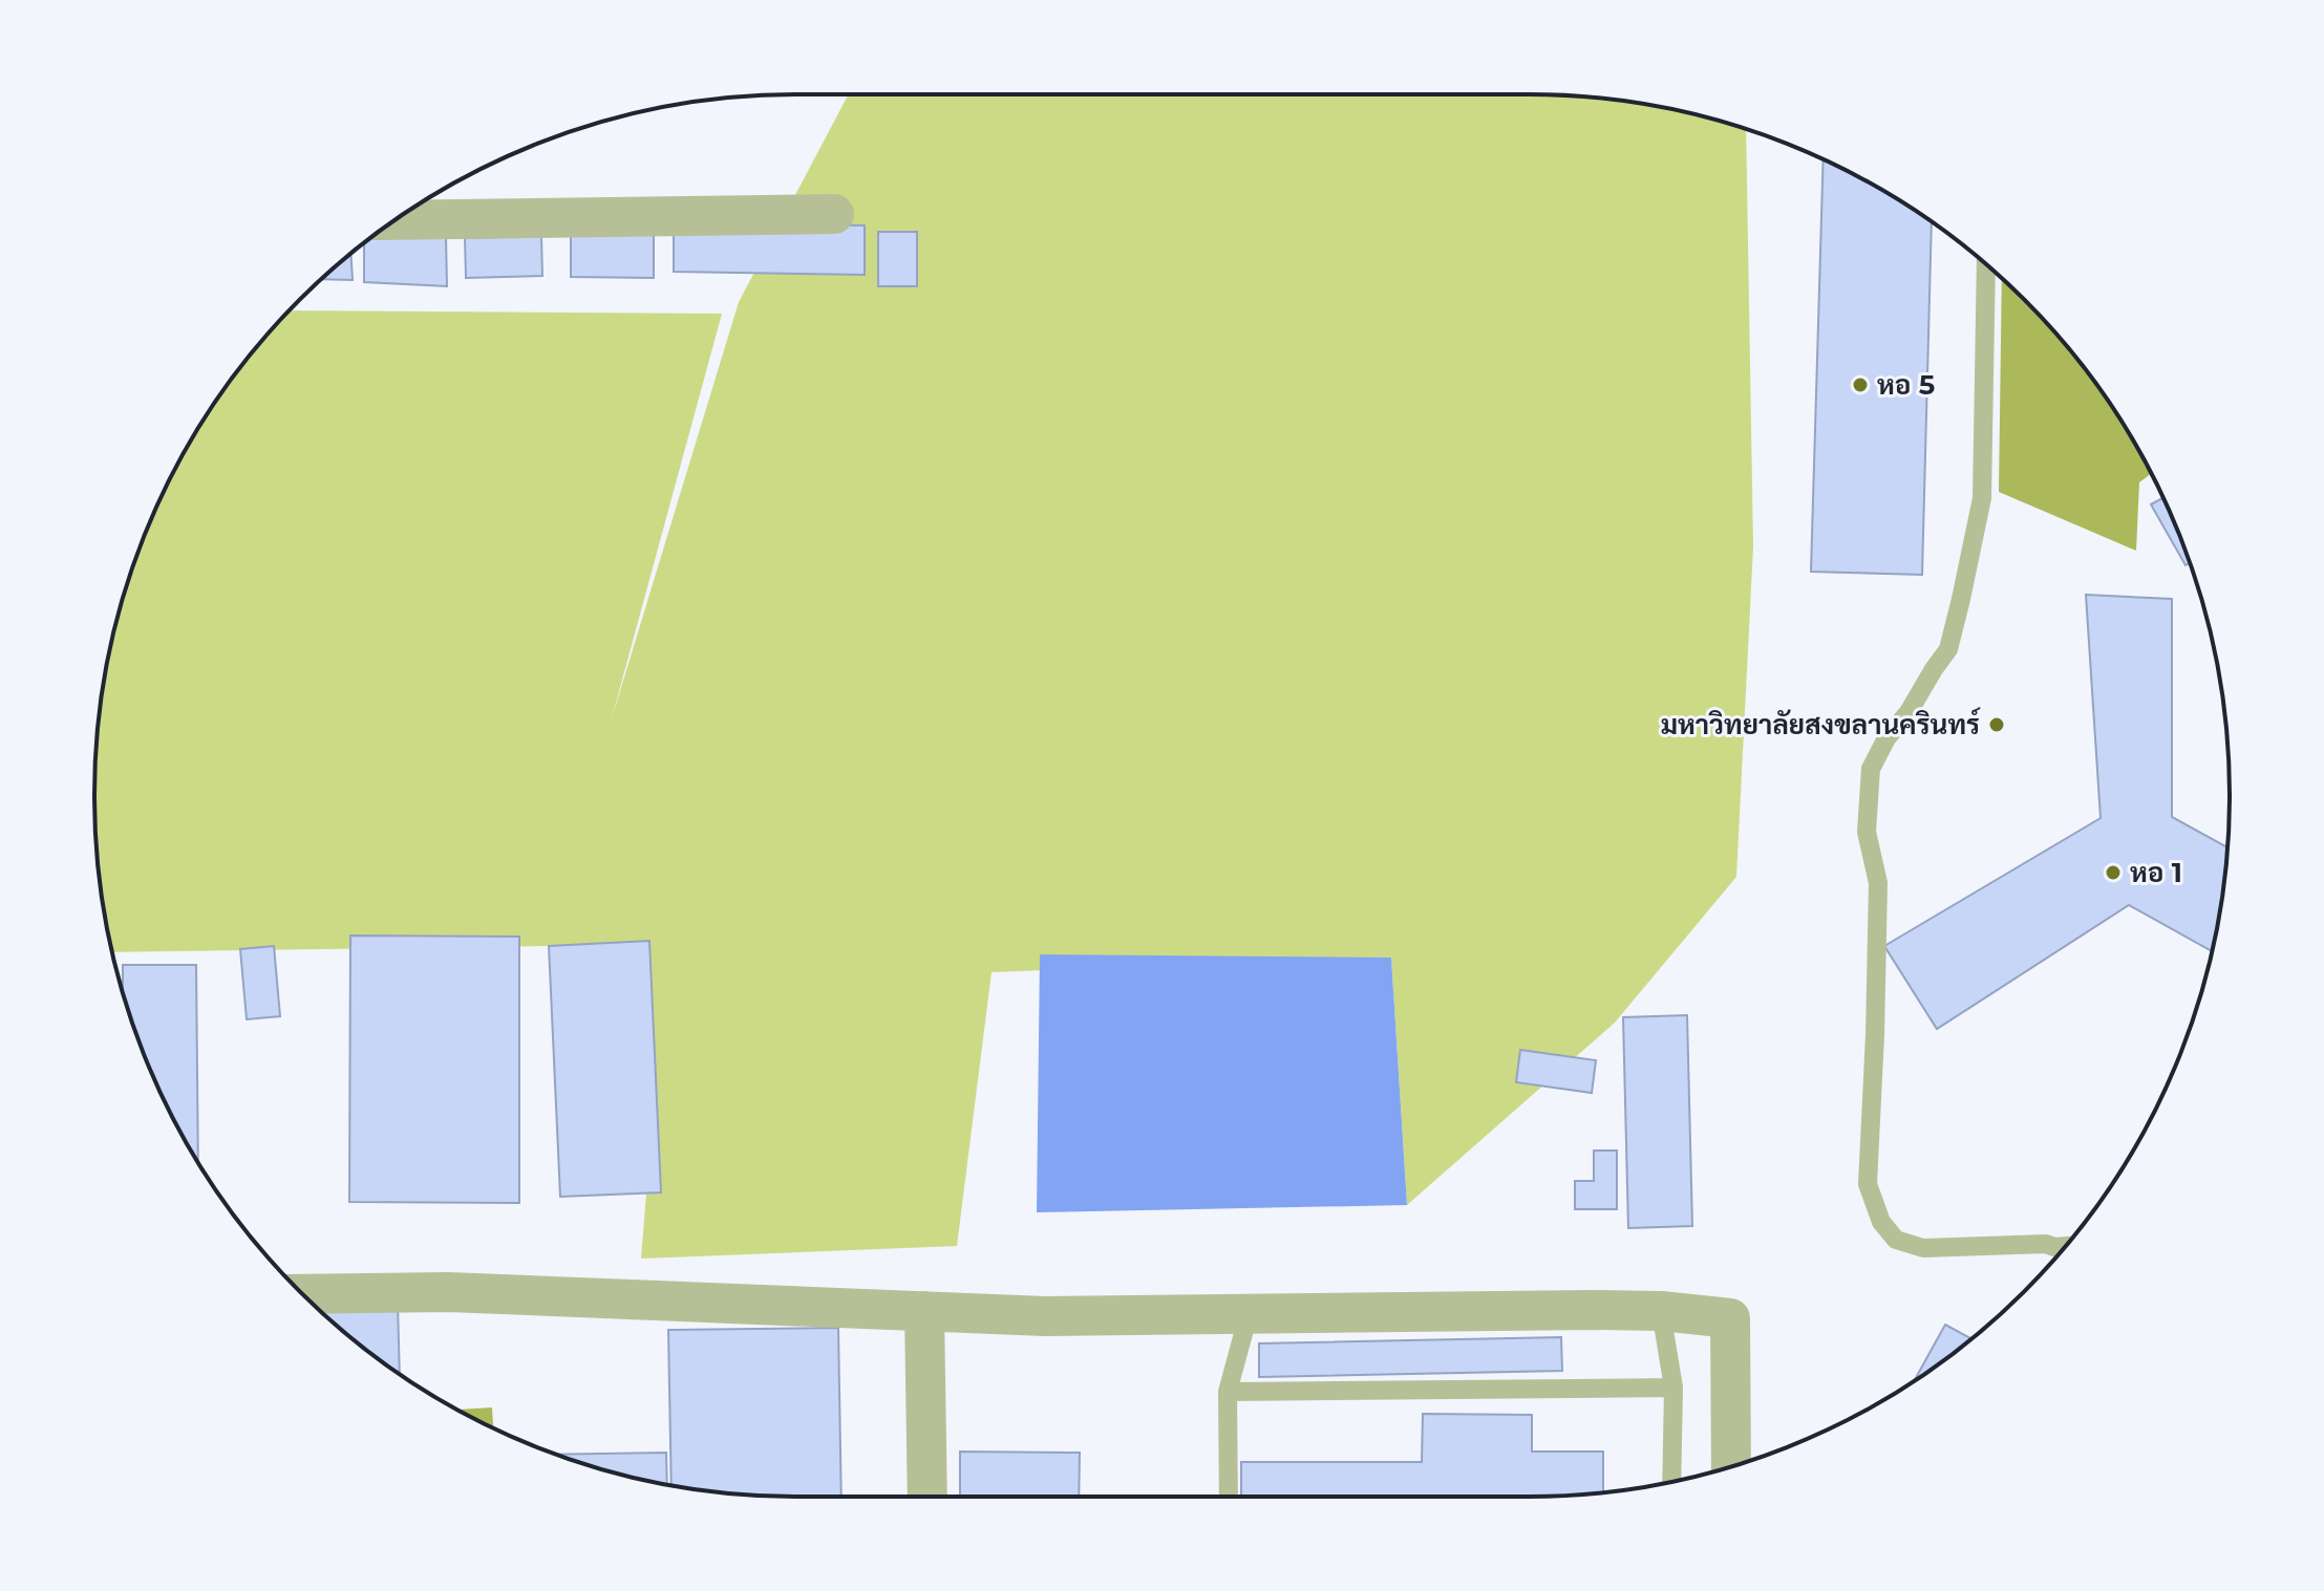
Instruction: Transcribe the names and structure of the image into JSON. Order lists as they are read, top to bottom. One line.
{"places":["หอ 5","มหาวิทยาลัยสงขลานครินทร์","หอ 1"]}
